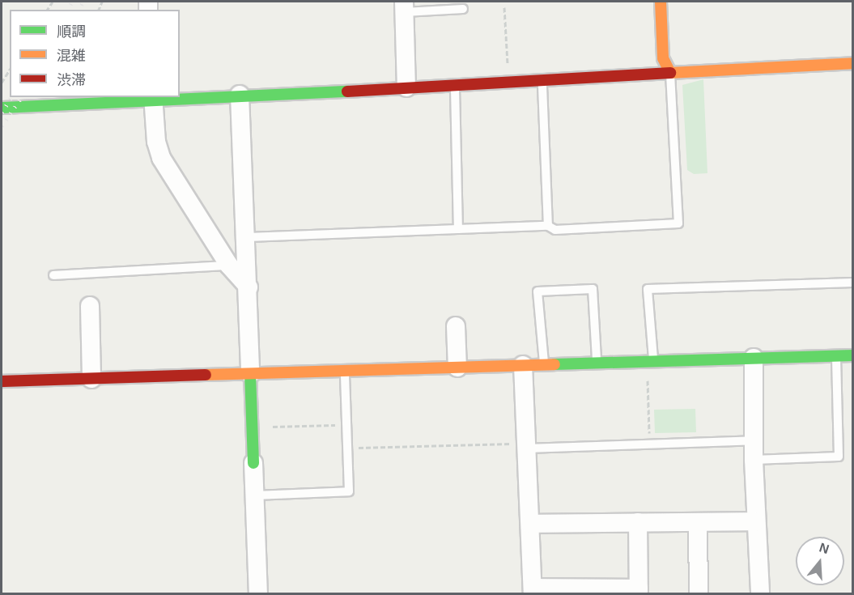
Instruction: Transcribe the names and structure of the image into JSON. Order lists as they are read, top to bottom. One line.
{"legend":["順調","混雑","渋滞"],"north":"top"}
